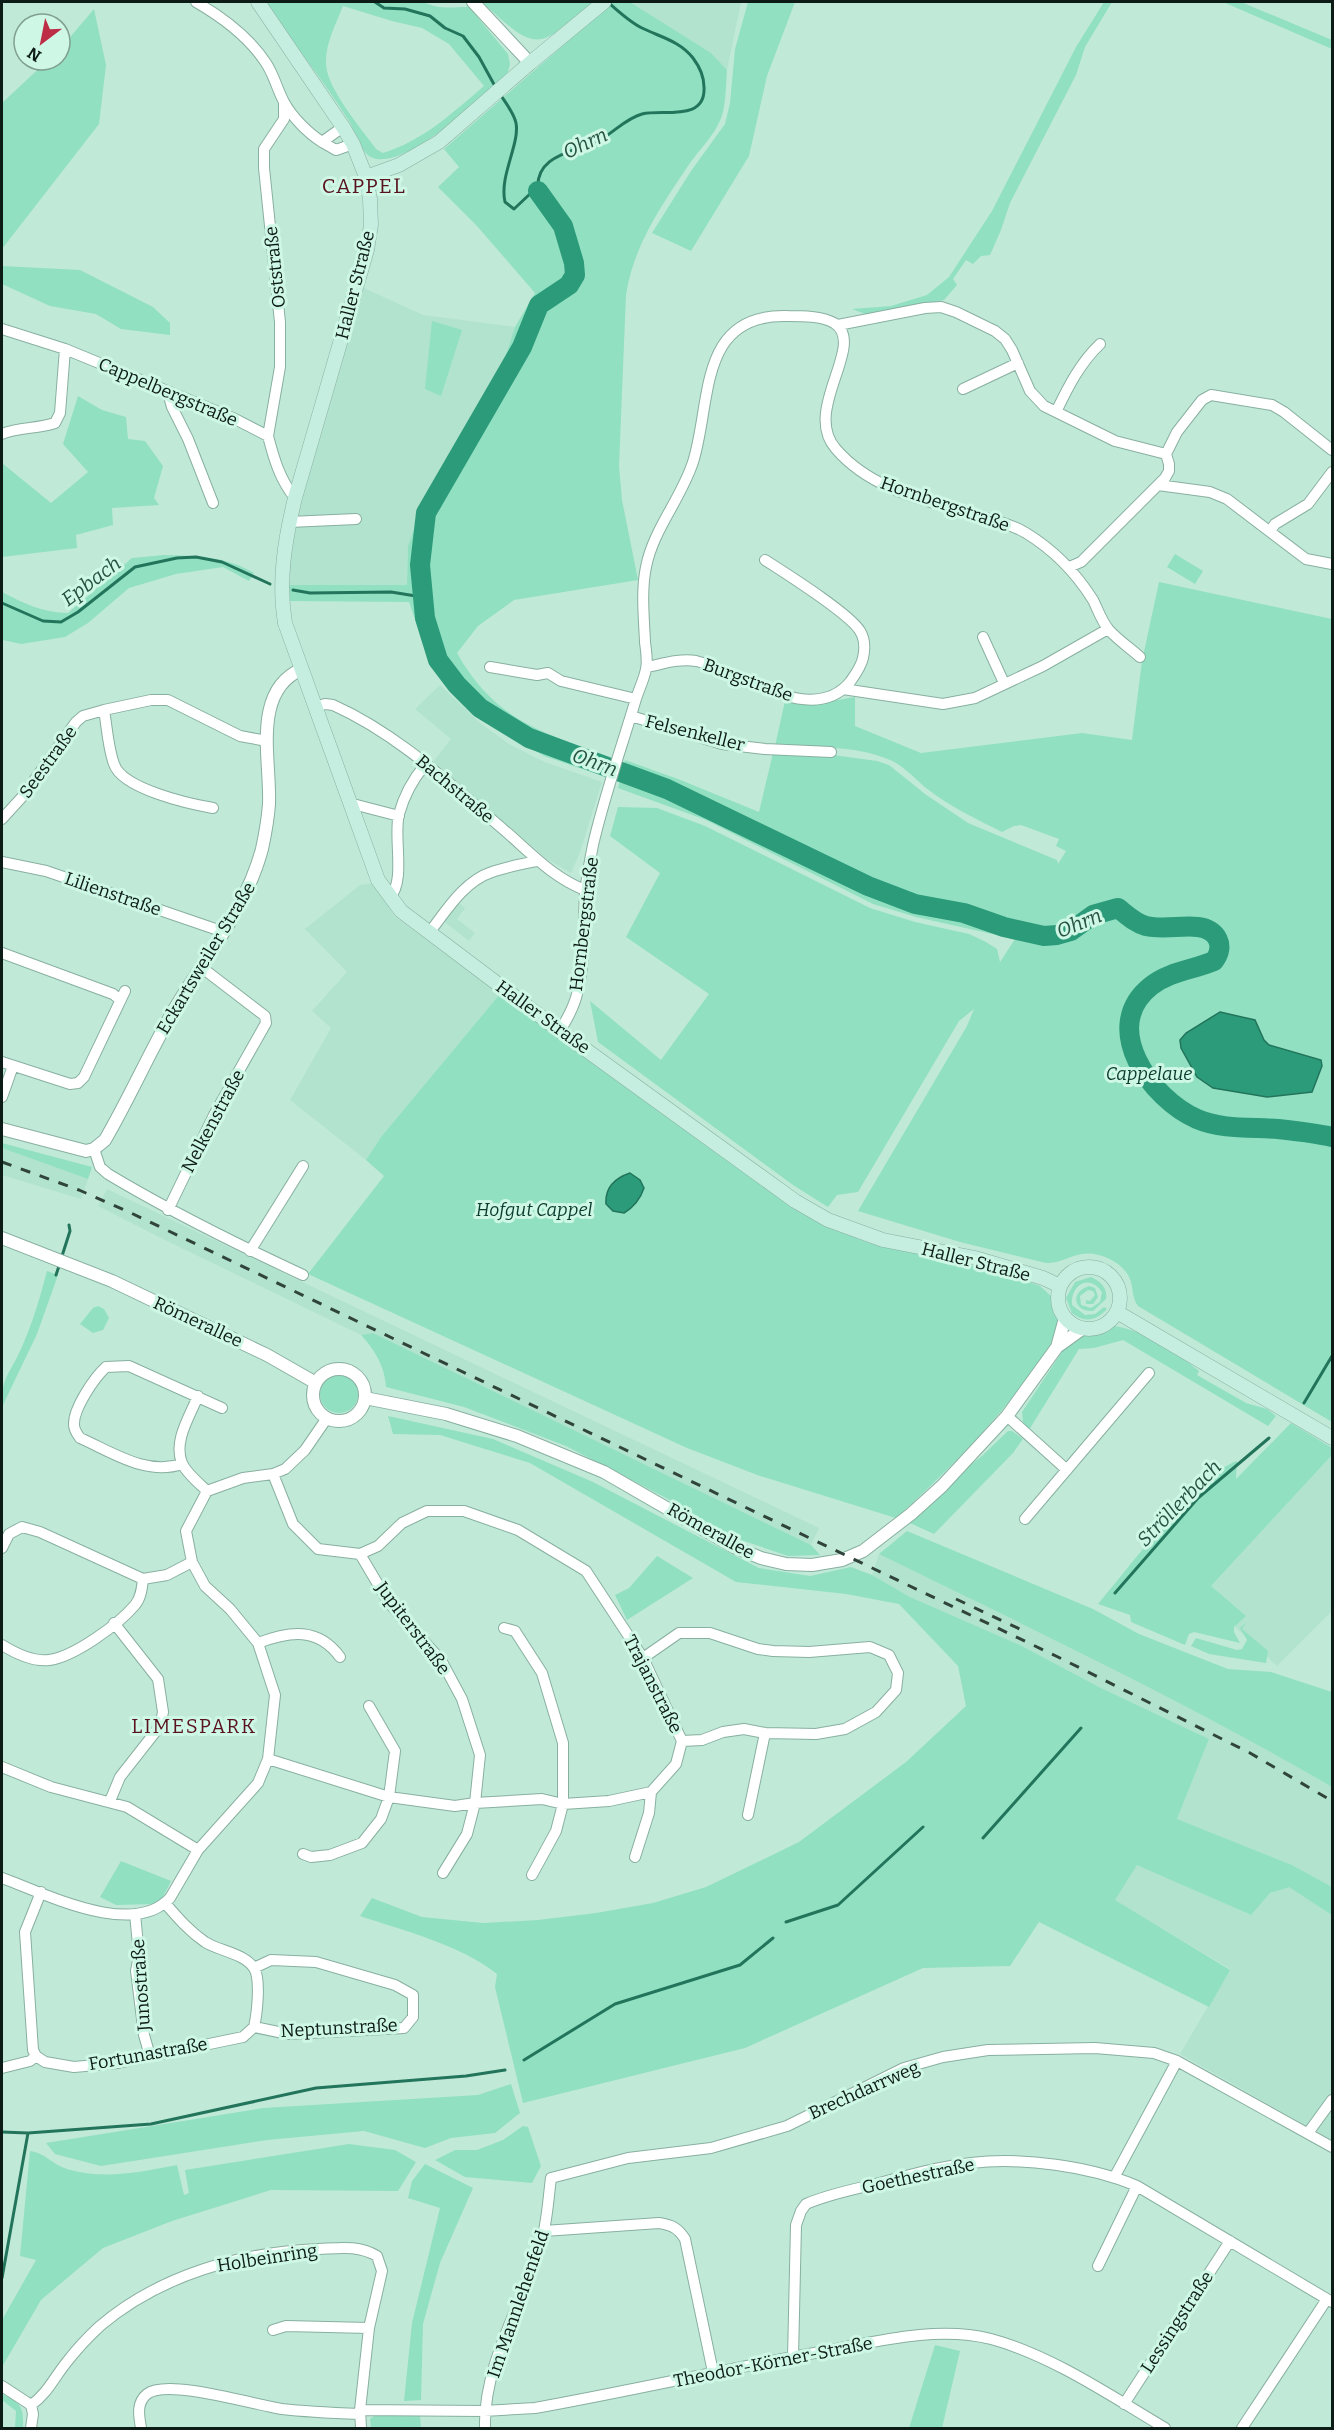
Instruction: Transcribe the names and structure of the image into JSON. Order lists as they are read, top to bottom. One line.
{"streets":{"main road":["Haller Straße"],"street":["Oststraße","Cappelbergstraße","Hornbergstraße","Burgstraße","Felsenkeller","Seestraße","Bachstraße","Lilienstraße","Eckartsweiler Straße","Nelkenstraße","Römerallee","Jupiterstraße","Trajanstraße","Junostraße","Neptunstraße","Fortunastraße","Brechdarrweg","Goethestraße","Holbeinring","Im Mannlehenfeld","Lessingstraße","Theodor-Körner-Straße"]},"crossings":[["Oststraße","Cappelbergstraße"],["Haller Straße","Hornbergstraße"],["Haller Straße","Bachstraße"],["Haller Straße","Eckartsweiler Straße"],["Haller Straße","Römerallee"],["Hornbergstraße","Felsenkeller"],["Hornbergstraße","Bachstraße"],["Seestraße","Eckartsweiler Straße"],["Lilienstraße","Eckartsweiler Straße"],["Eckartsweiler Straße","Nelkenstraße"],["Jupiterstraße","Trajanstraße"],["Junostraße","Fortunastraße"],["Neptunstraße","Fortunastraße"],["Brechdarrweg","Im Mannlehenfeld"],["Goethestraße","Lessingstraße"],["Goethestraße","Theodor-Körner-Straße"],["Holbeinring","Theodor-Körner-Straße"],["Im Mannlehenfeld","Theodor-Körner-Straße"],["Lessingstraße","Theodor-Körner-Straße"]],"districts":["CAPPEL","LIMESPARK"],"water":["Ohrn","Epbach","Ströllerbach"],"parks":["Cappelaue","Hofgut Cappel"],"north":"bottom left"}
